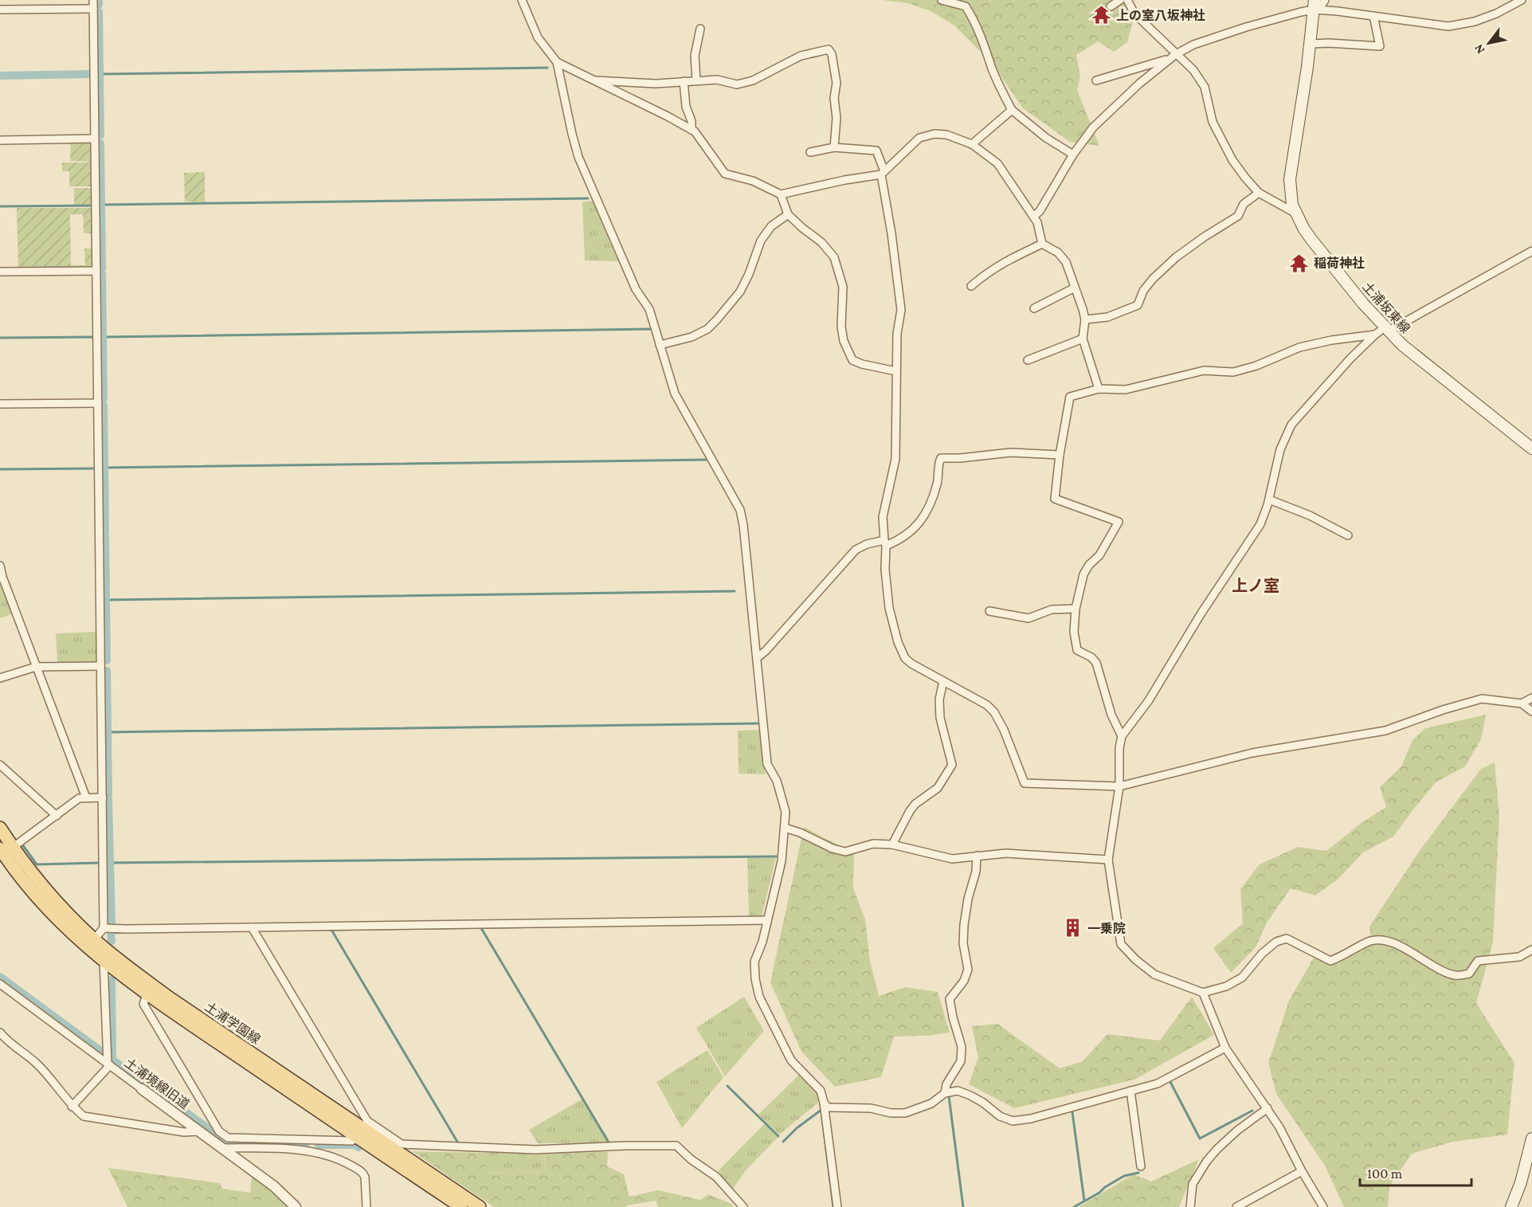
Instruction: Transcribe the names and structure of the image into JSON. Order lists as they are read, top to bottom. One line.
{"streets":{"main road":["土浦坂東線","土浦学園線"],"street":["土浦境線旧道"]},"districts":["上ノ室"],"places":{"temple":["上の室八坂神社","稲荷神社"],"building":["一乗院"]},"scale_bar":"100 m","north":"bottom left"}
